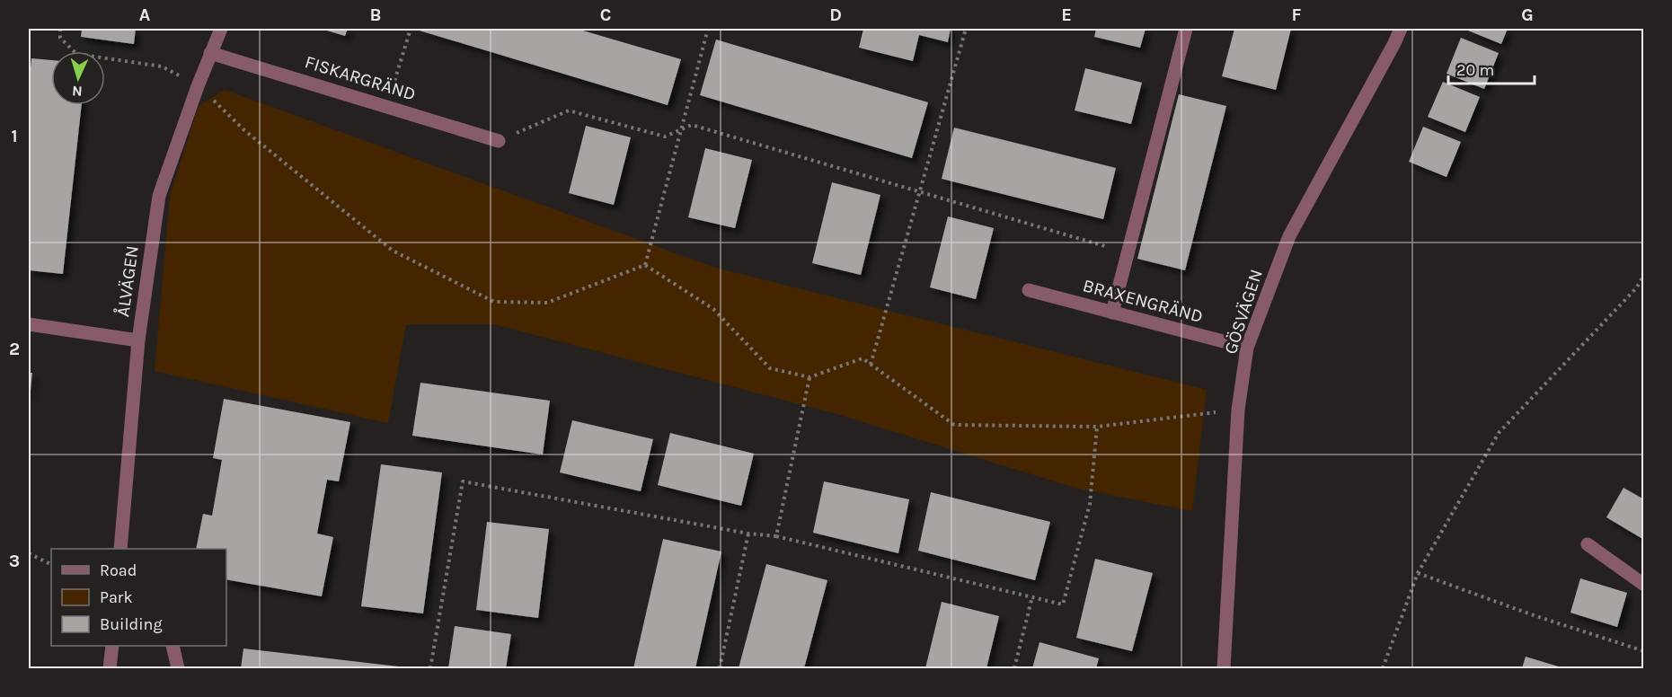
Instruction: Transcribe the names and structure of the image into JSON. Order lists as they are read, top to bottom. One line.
{"streets":{"street":["FISKARGRÄND","ÅLVÄGEN","BRAXENGRÄND","GÖSVÄGEN"]},"crossings":[["FISKARGRÄND","ÅLVÄGEN"],["BRAXENGRÄND","GÖSVÄGEN"]],"legend":["Road","Park","Building"],"scale_bar":"20 m","north":"bottom","grid":{"columns":["A","B","C","D","E","F","G"],"rows":["1","2","3"]}}
